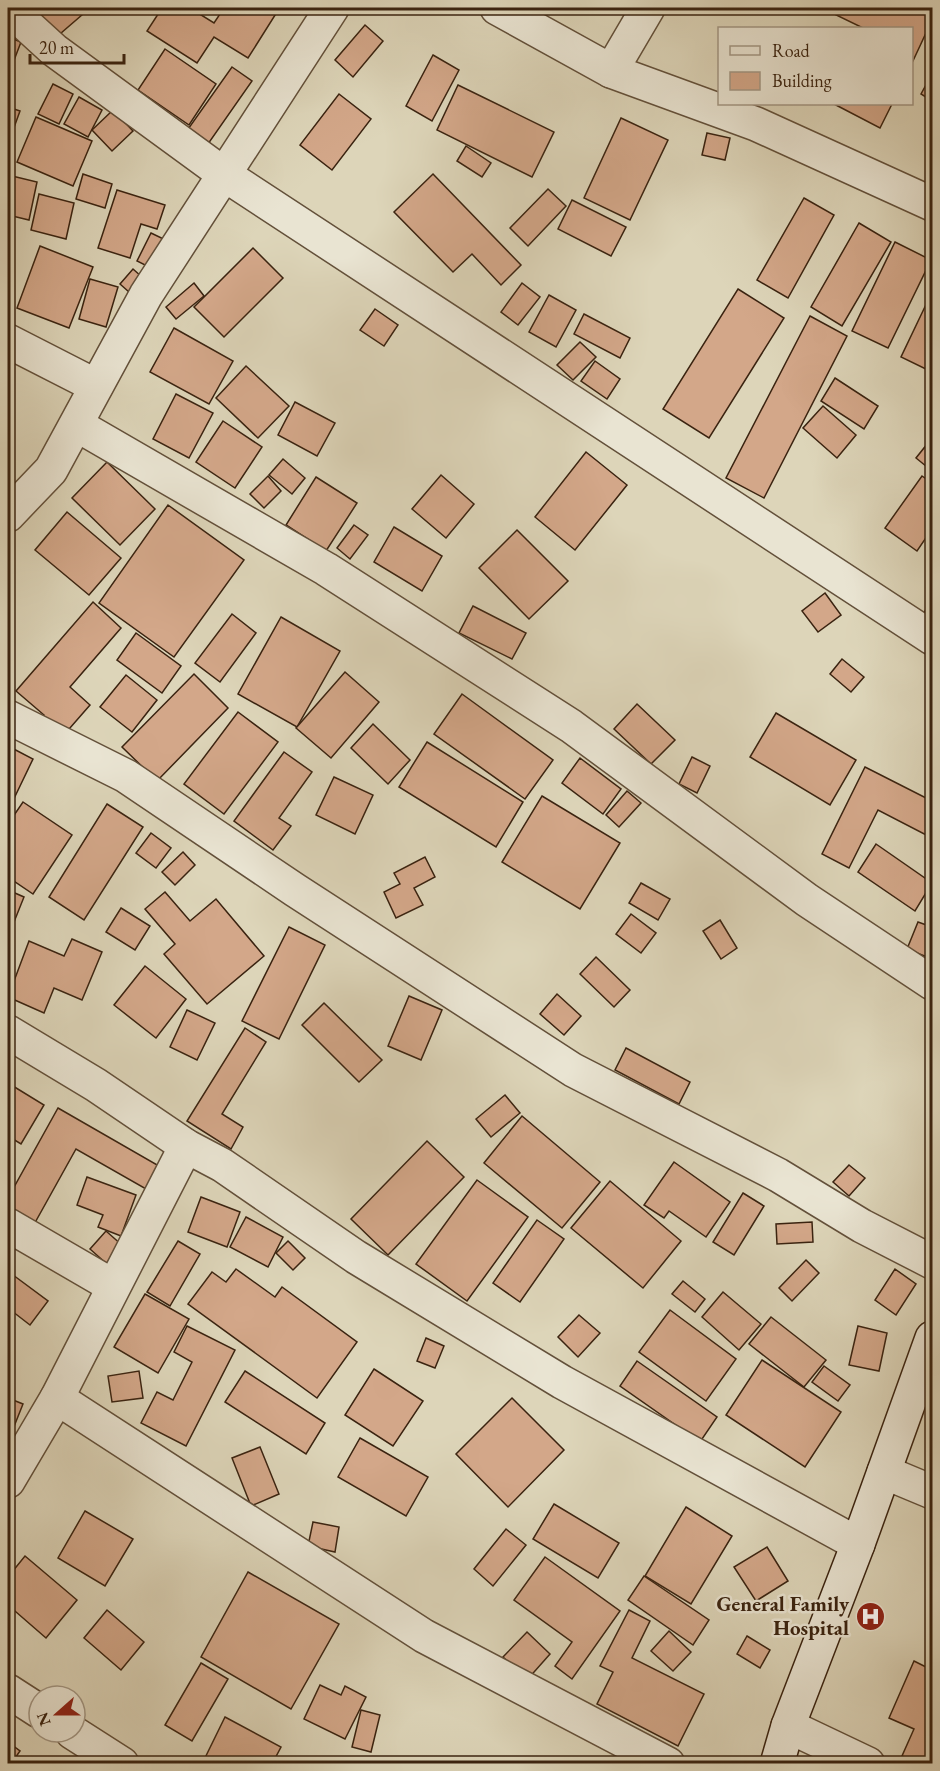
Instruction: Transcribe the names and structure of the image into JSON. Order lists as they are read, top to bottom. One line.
{"places":{"hospital":["General Family Hospital"]},"legend":["Road","Building"],"scale_bar":"20 m","north":"left"}
